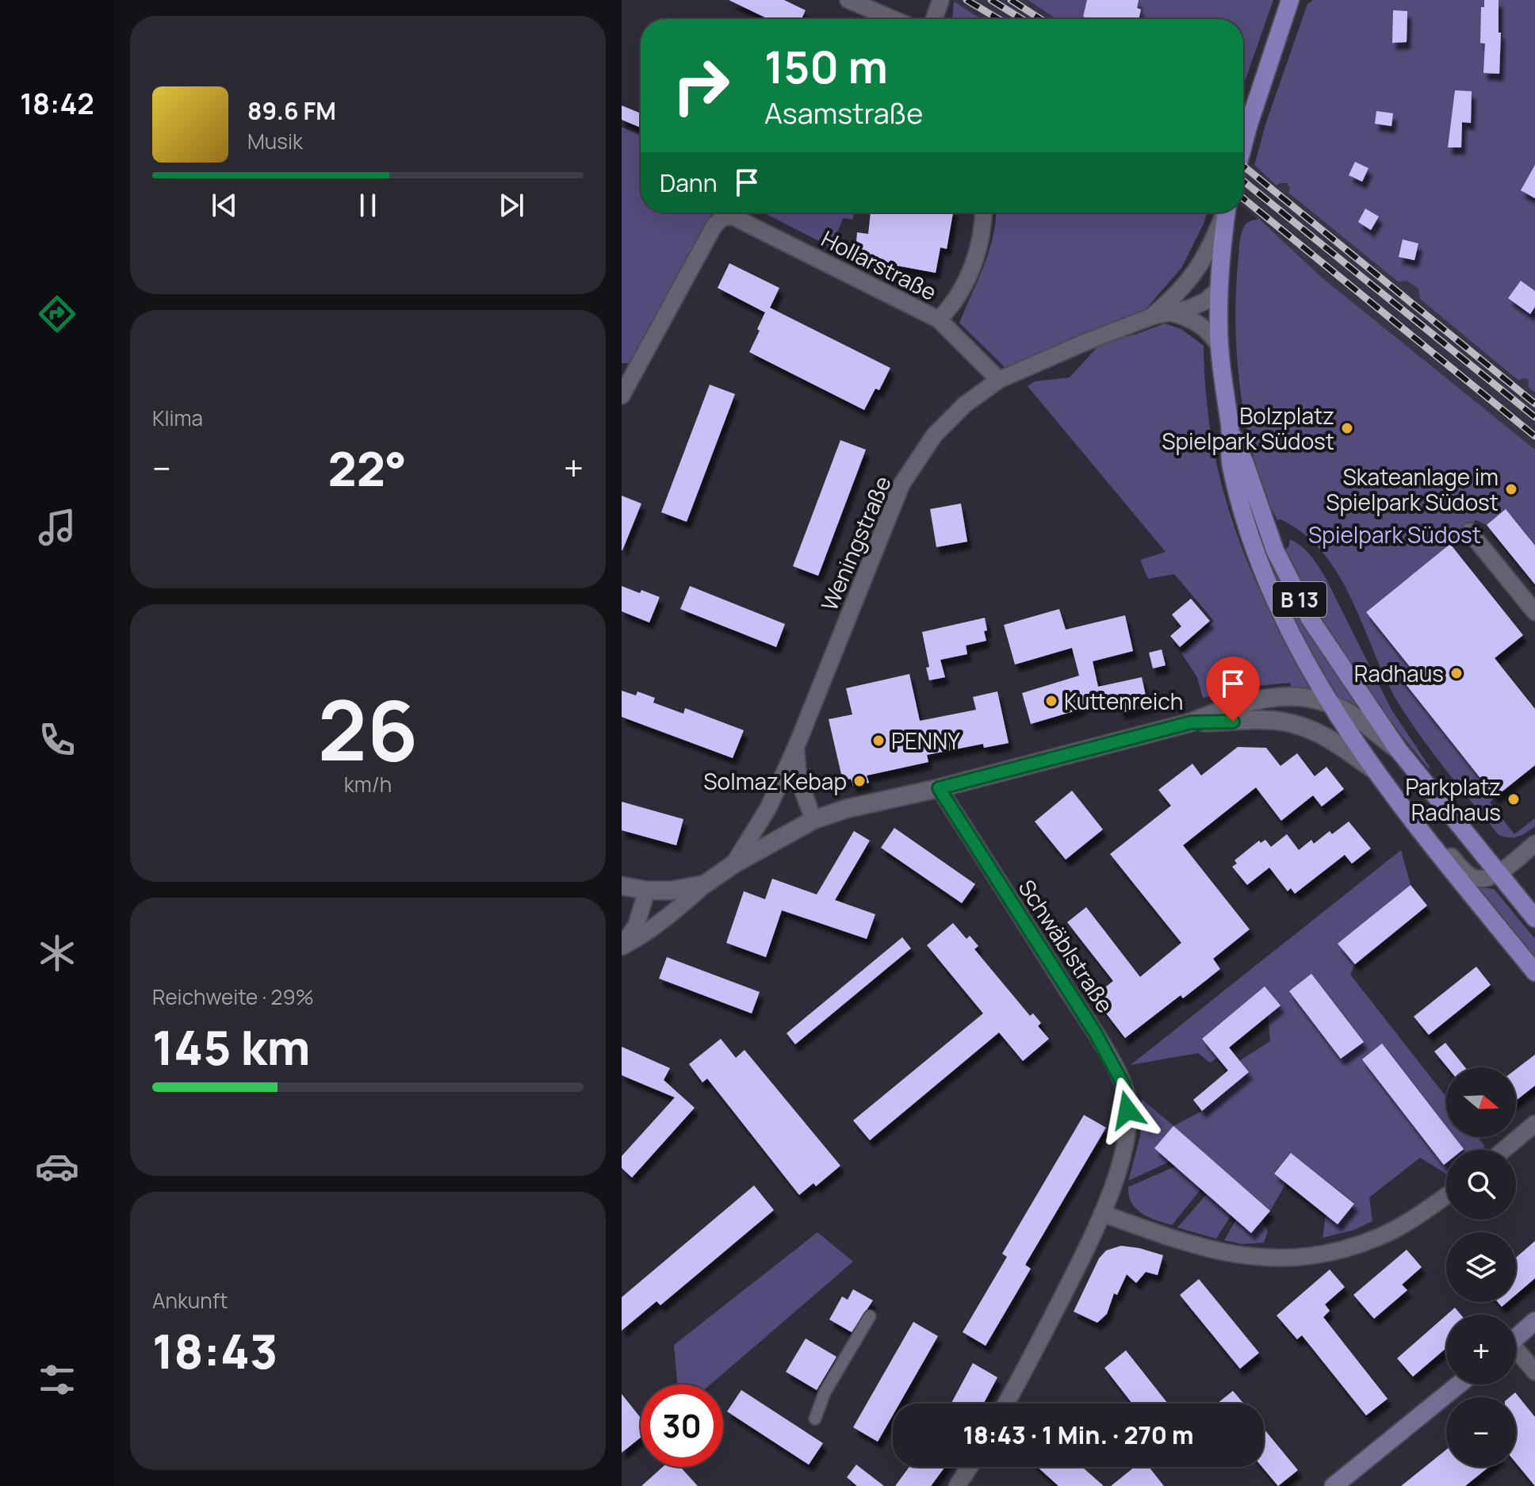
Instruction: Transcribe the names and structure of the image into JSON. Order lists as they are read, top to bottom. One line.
{"streets":{"main road":["B 13"],"street":["Hollarstraße","Weningstraße","Schwäblstraße"]},"crossings":[["Hollarstraße","Weningstraße"],["Weningstraße","B 13"]],"parks":["Spielpark Südost"],"places":["Bolzplatz Spielpark Südost","Skateanlage im Spielpark Südost","Radhaus","Kuttenreich","PENNY","Solmaz Kebap","Parkplatz Radhaus"],"north":"right","page":{"tabs":"18:42","turn":["150 m","Asamstraße"],"song":["89.6 FM","Musik"],"then":"Dann","tile":["Klima",["26","km/h"],["Reichweite · 29%","145 km"],["Ankunft","18:43"]],"heat":["−","22°","+"],"map_buttons":["+","−"],"limit":"30","trip":"18:43 · 1 Min. · 270 m"}}
